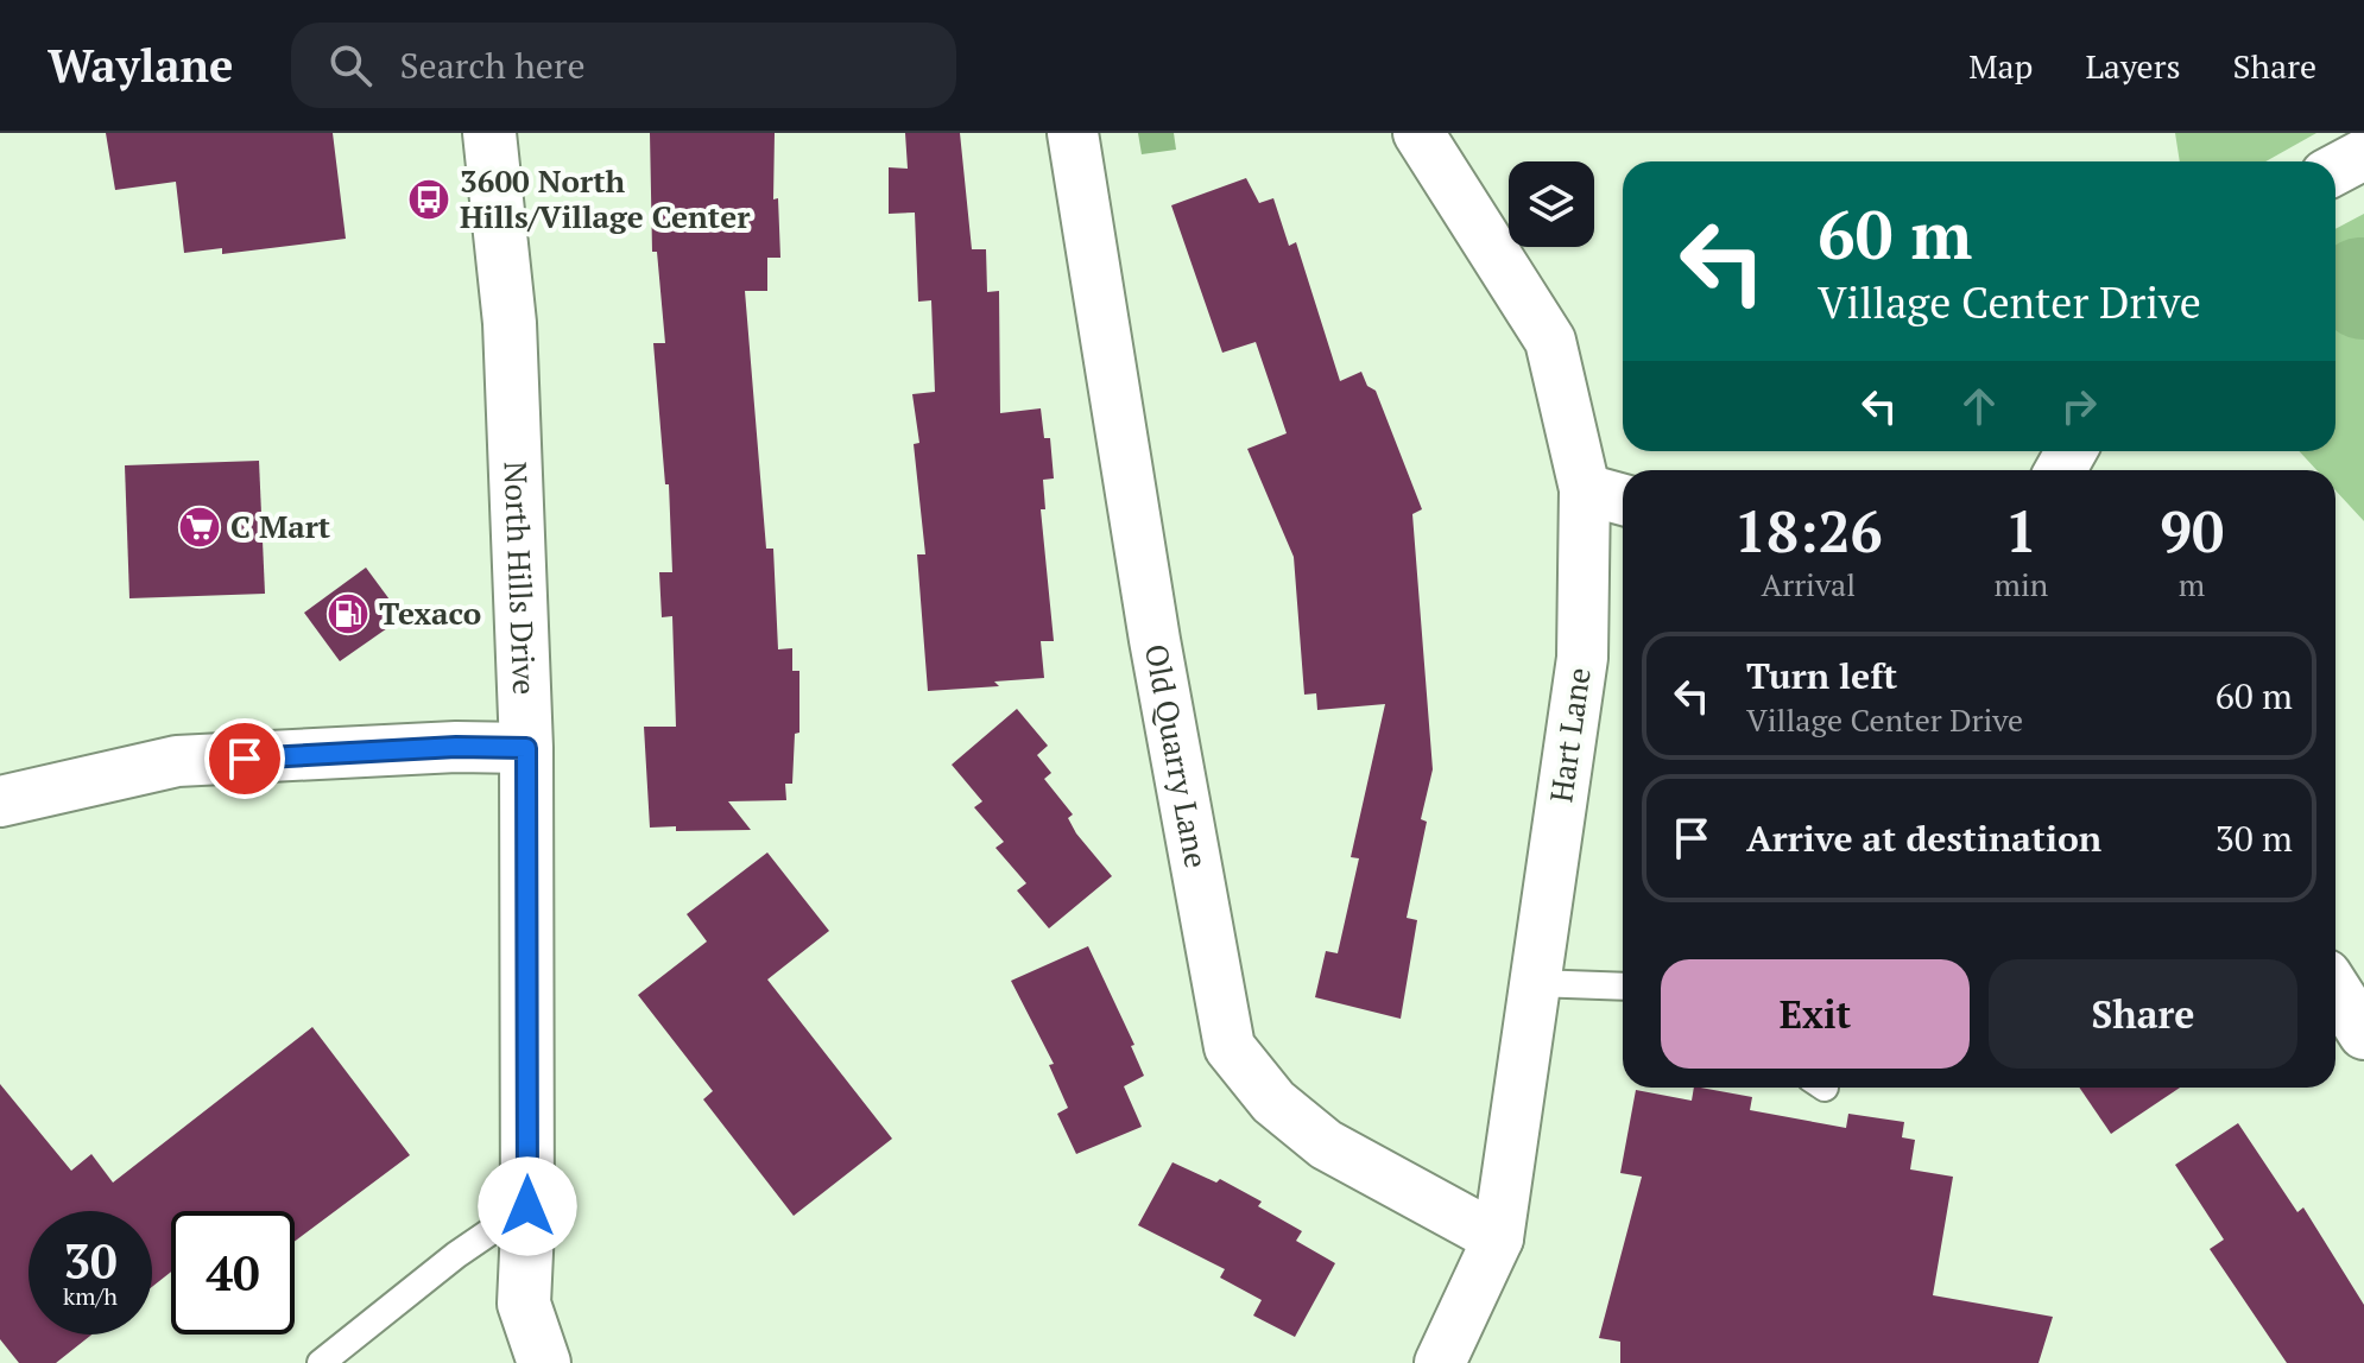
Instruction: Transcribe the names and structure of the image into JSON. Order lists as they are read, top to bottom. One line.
{"streets":{"street":["North Hills Drive","Hart Lane","Old Quarry Lane"]},"crossings":[["Hart Lane","Old Quarry Lane"]],"places":{"bus stop":["3600 North Hills/Village Center"],"supermarket":["C Mart"],"fuel station":["Texaco"]},"page":{"header":"Waylane","search":"Search here","nav":["Map","Layers","Share"],"turn":["60 m","Village Center Drive"],"eta":["18:26","Arrival","1","min","90","m"],"list":[{"name":"Turn left","note":"Village Center Drive","value":"60 m"},{"name":"Arrive at destination","value":"30 m"}],"buttons":["Exit","Share"],"speed":"30 km/h","limit":"40"}}
